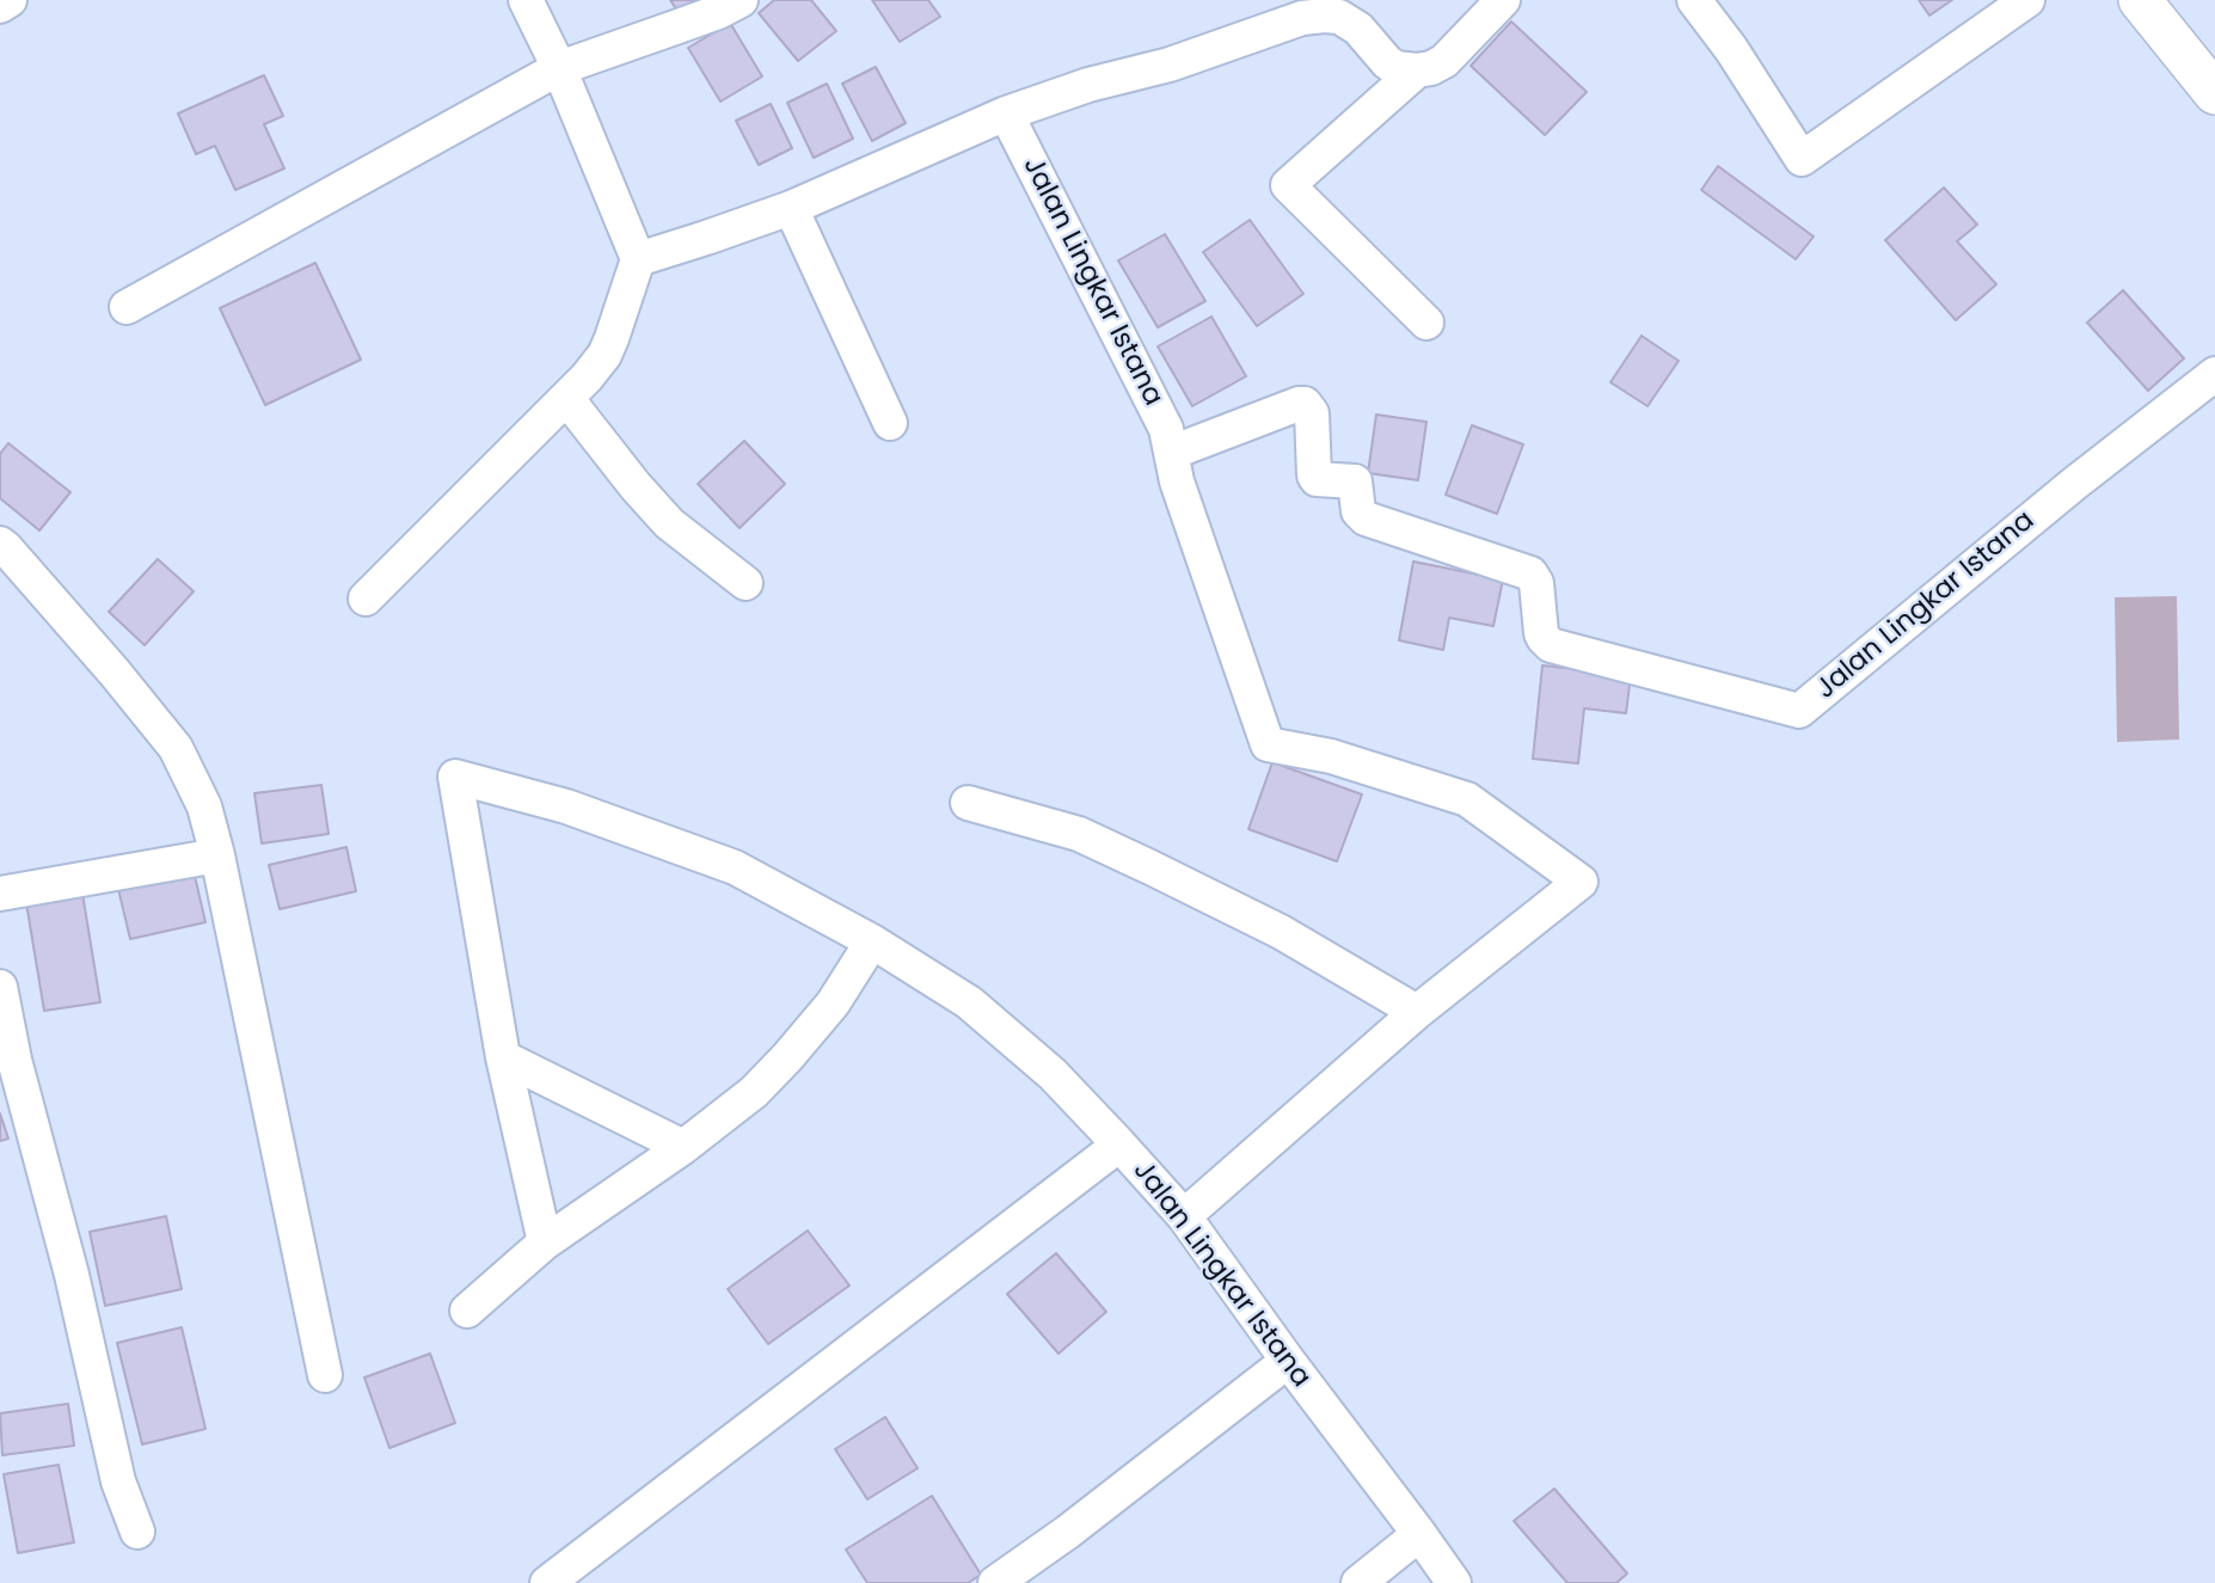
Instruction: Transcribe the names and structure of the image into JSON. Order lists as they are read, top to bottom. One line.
{"streets":{"street":["Jalan Lingkar Istana"]}}
